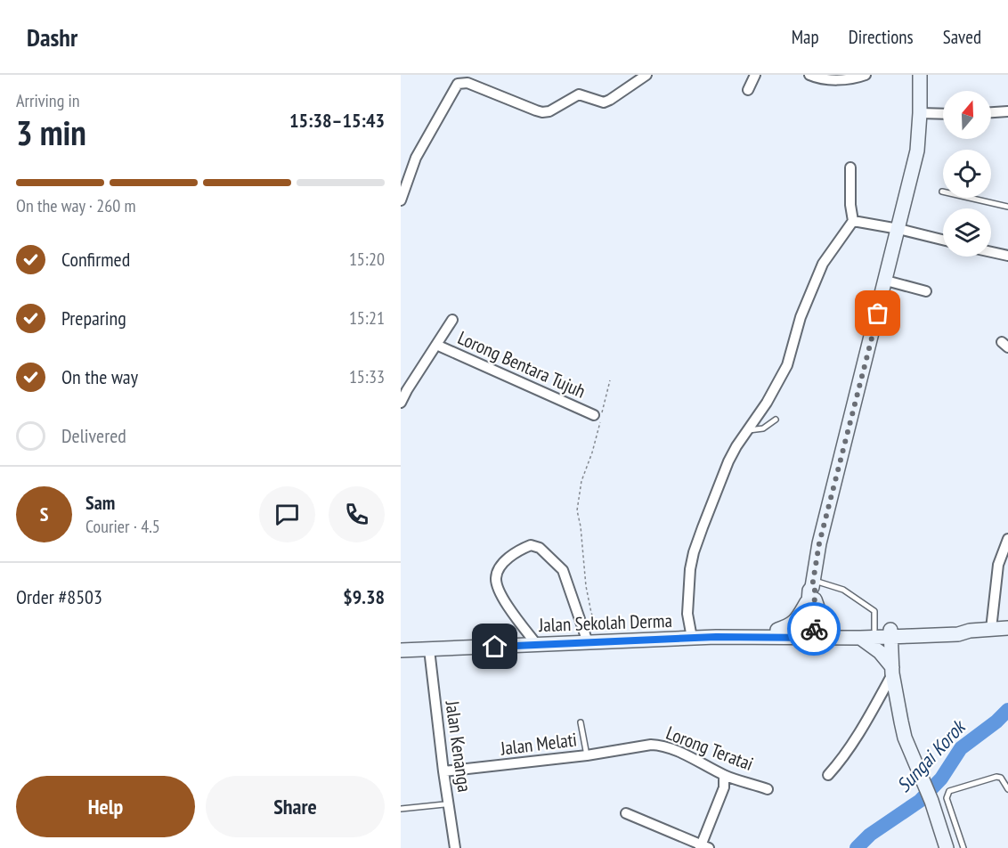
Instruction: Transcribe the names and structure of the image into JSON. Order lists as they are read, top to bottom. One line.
{"streets":{"street":["Lorong Bentara Tujuh","Jalan Sekolah Derma","Jalan Melati","Jalan Kenanga","Lorong Teratai"]},"crossings":[["Jalan Sekolah Derma","Jalan Kenanga"],["Jalan Melati","Jalan Kenanga"],["Jalan Melati","Lorong Teratai"]],"water":["Sungai Korok"],"north":"top","page":{"header":"Dashr","nav":["Map","Directions","Saved"],"heading":["3 min","Arriving in","15:38–15:43"],"panel":["Sam","Courier · 4.5","Order #8503","$9.38"],"bar":"On the way · 260 m","list":[["Confirmed","15:20"],["Preparing","15:21"],["On the way","15:33"],"Delivered"],"round":"S","buttons":["Help","Share"]}}
